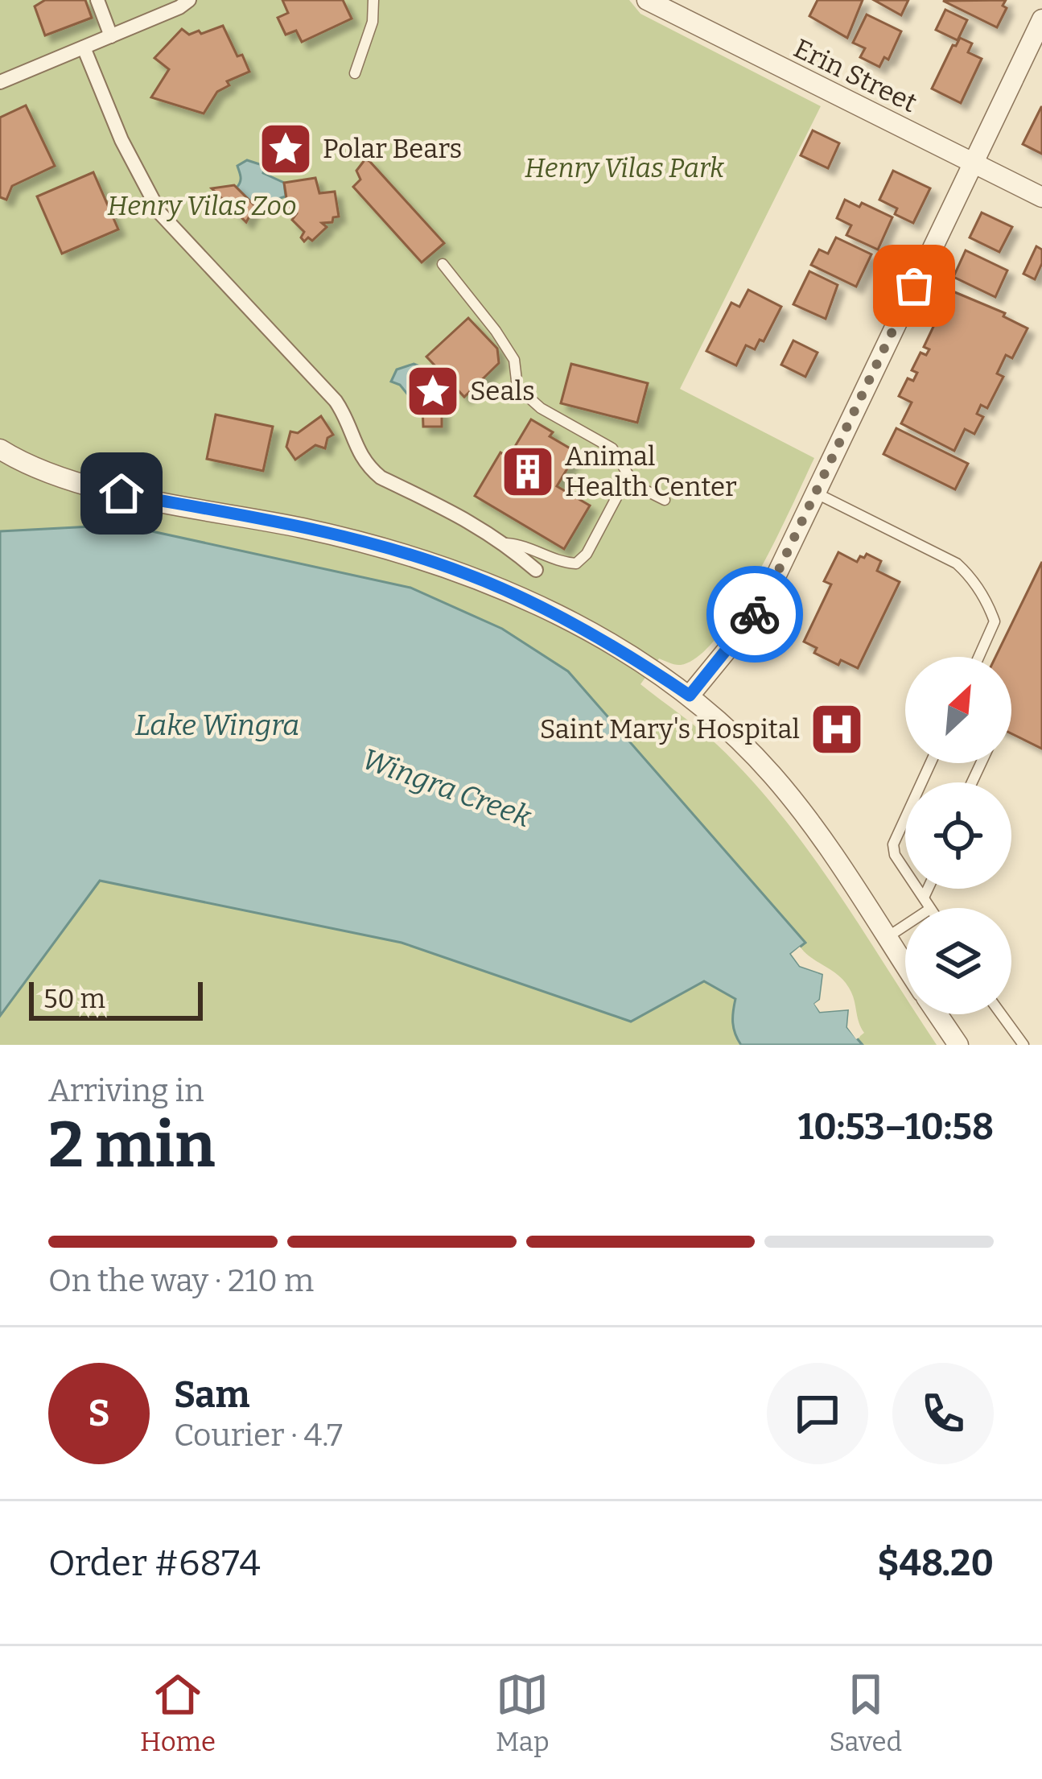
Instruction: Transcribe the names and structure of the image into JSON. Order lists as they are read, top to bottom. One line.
{"streets":{"street":["Erin Street"]},"water":["Lake Wingra","Wingra Creek"],"parks":["Henry Vilas Park","Henry Vilas Zoo"],"places":{"place":["Polar Bears","Seals"],"building":["Animal Health Center"],"hospital":["Saint Mary's Hospital"]},"scale_bar":"50 m","north":"top right","page":{"scale":"50 m","heading":["2 min","Arriving in","10:53–10:58"],"panel":["Sam","Courier · 4.7","Order #6874","$48.20"],"bar":"On the way · 210 m","round":"S","tabs":["Home","Map","Saved"]}}
